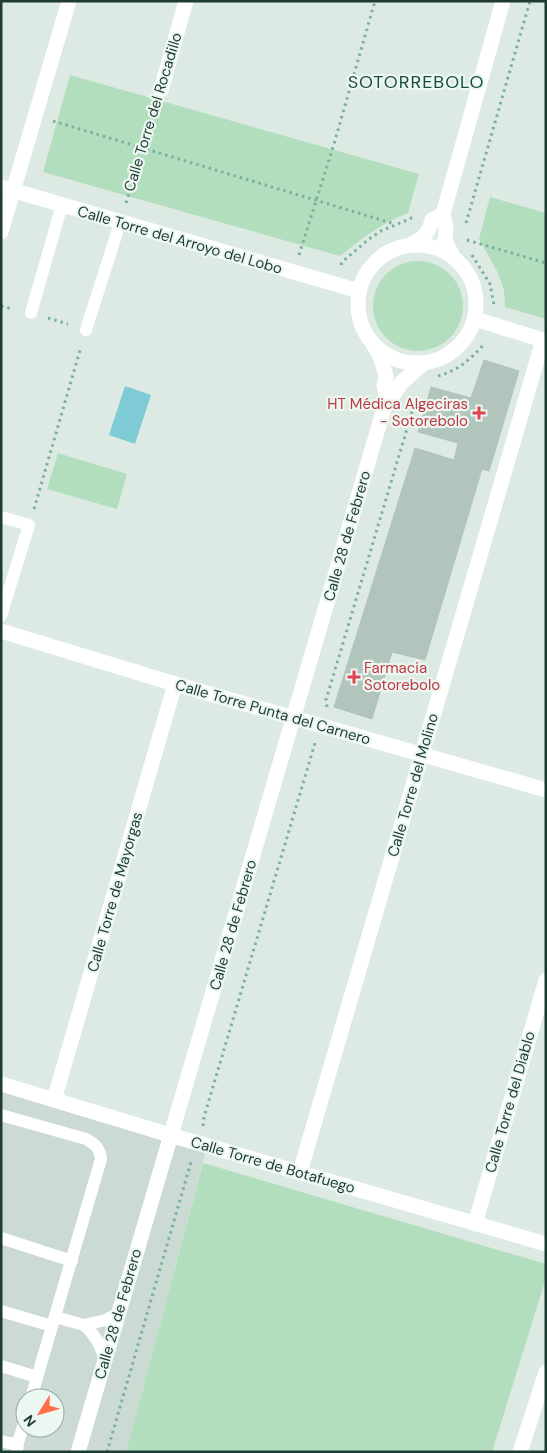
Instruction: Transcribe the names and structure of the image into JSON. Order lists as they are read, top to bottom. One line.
{"streets":{"street":["Calle Torre del Rocadillo","Calle Torre del Arroyo del Lobo","Calle 28 de Febrero","Calle Torre Punta del Carnero","Calle Torre del Molino","Calle Torre de Mayorgas","Calle Torre del Diablo","Calle Torre de Botafuego"]},"crossings":[["Calle Torre del Rocadillo","Calle Torre del Arroyo del Lobo"],["Calle Torre del Arroyo del Lobo","Calle 28 de Febrero"],["Calle 28 de Febrero","Calle Torre Punta del Carnero"],["Calle 28 de Febrero","Calle Torre de Botafuego"],["Calle Torre Punta del Carnero","Calle Torre del Molino"],["Calle Torre Punta del Carnero","Calle Torre de Mayorgas"],["Calle Torre del Molino","Calle Torre de Botafuego"],["Calle Torre de Mayorgas","Calle Torre de Botafuego"],["Calle Torre del Diablo","Calle Torre de Botafuego"]],"districts":["SOTORREBOLO"],"places":{"health":["HT Médica Algeciras - Sotorebolo","Farmacia Sotorebolo"]},"north":"bottom left"}
